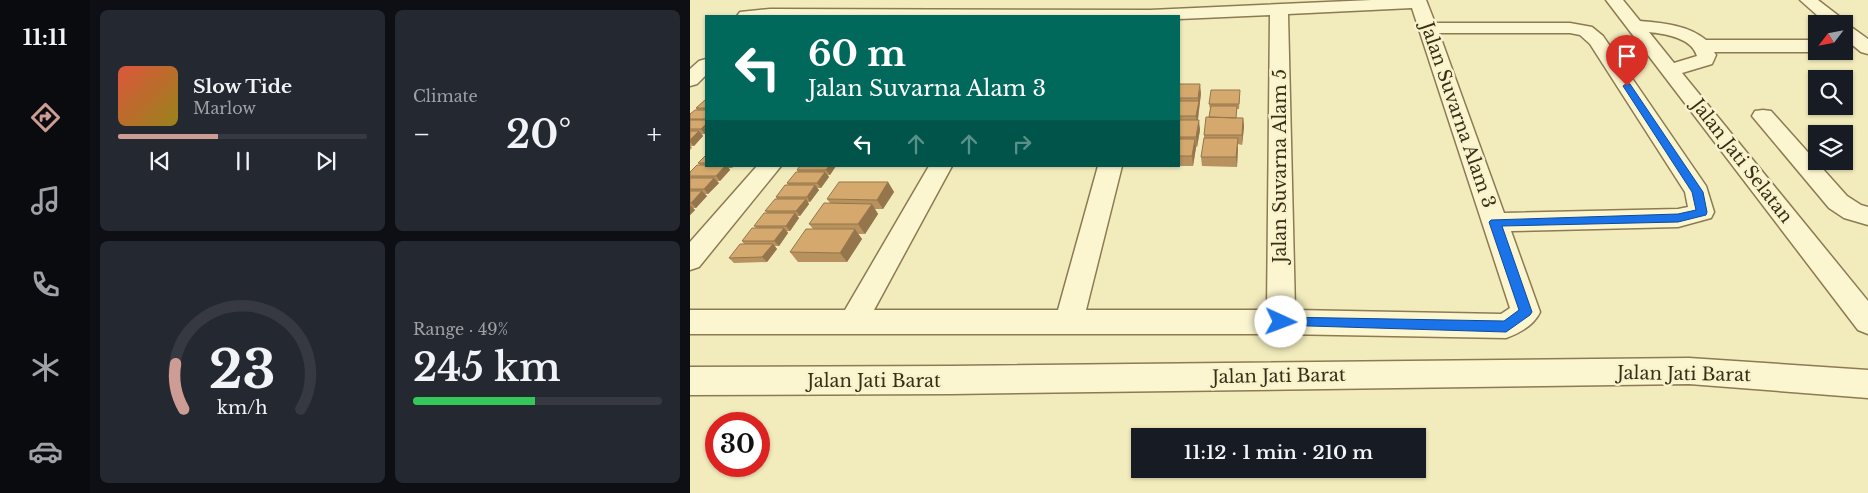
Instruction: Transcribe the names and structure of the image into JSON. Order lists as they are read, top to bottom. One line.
{"streets":{"street":["Jalan Suvarna Alam 3","Jalan Jati Selatan","Jalan Suvarna Alam 5","Jalan Jati Barat"]},"crossings":[["Jalan Suvarna Alam 3","Jalan Suvarna Alam 5"]],"north":"bottom left","page":{"tabs":"11:11","tile":["Climate",["Range · 49%","245 km"]],"turn":["60 m","Jalan Suvarna Alam 3"],"song":["Slow Tide","Marlow"],"heat":["−","20°","+"],"limit":"30","trip":"11:12 · 1 min · 210 m","gauge":["23","km/h"]}}
